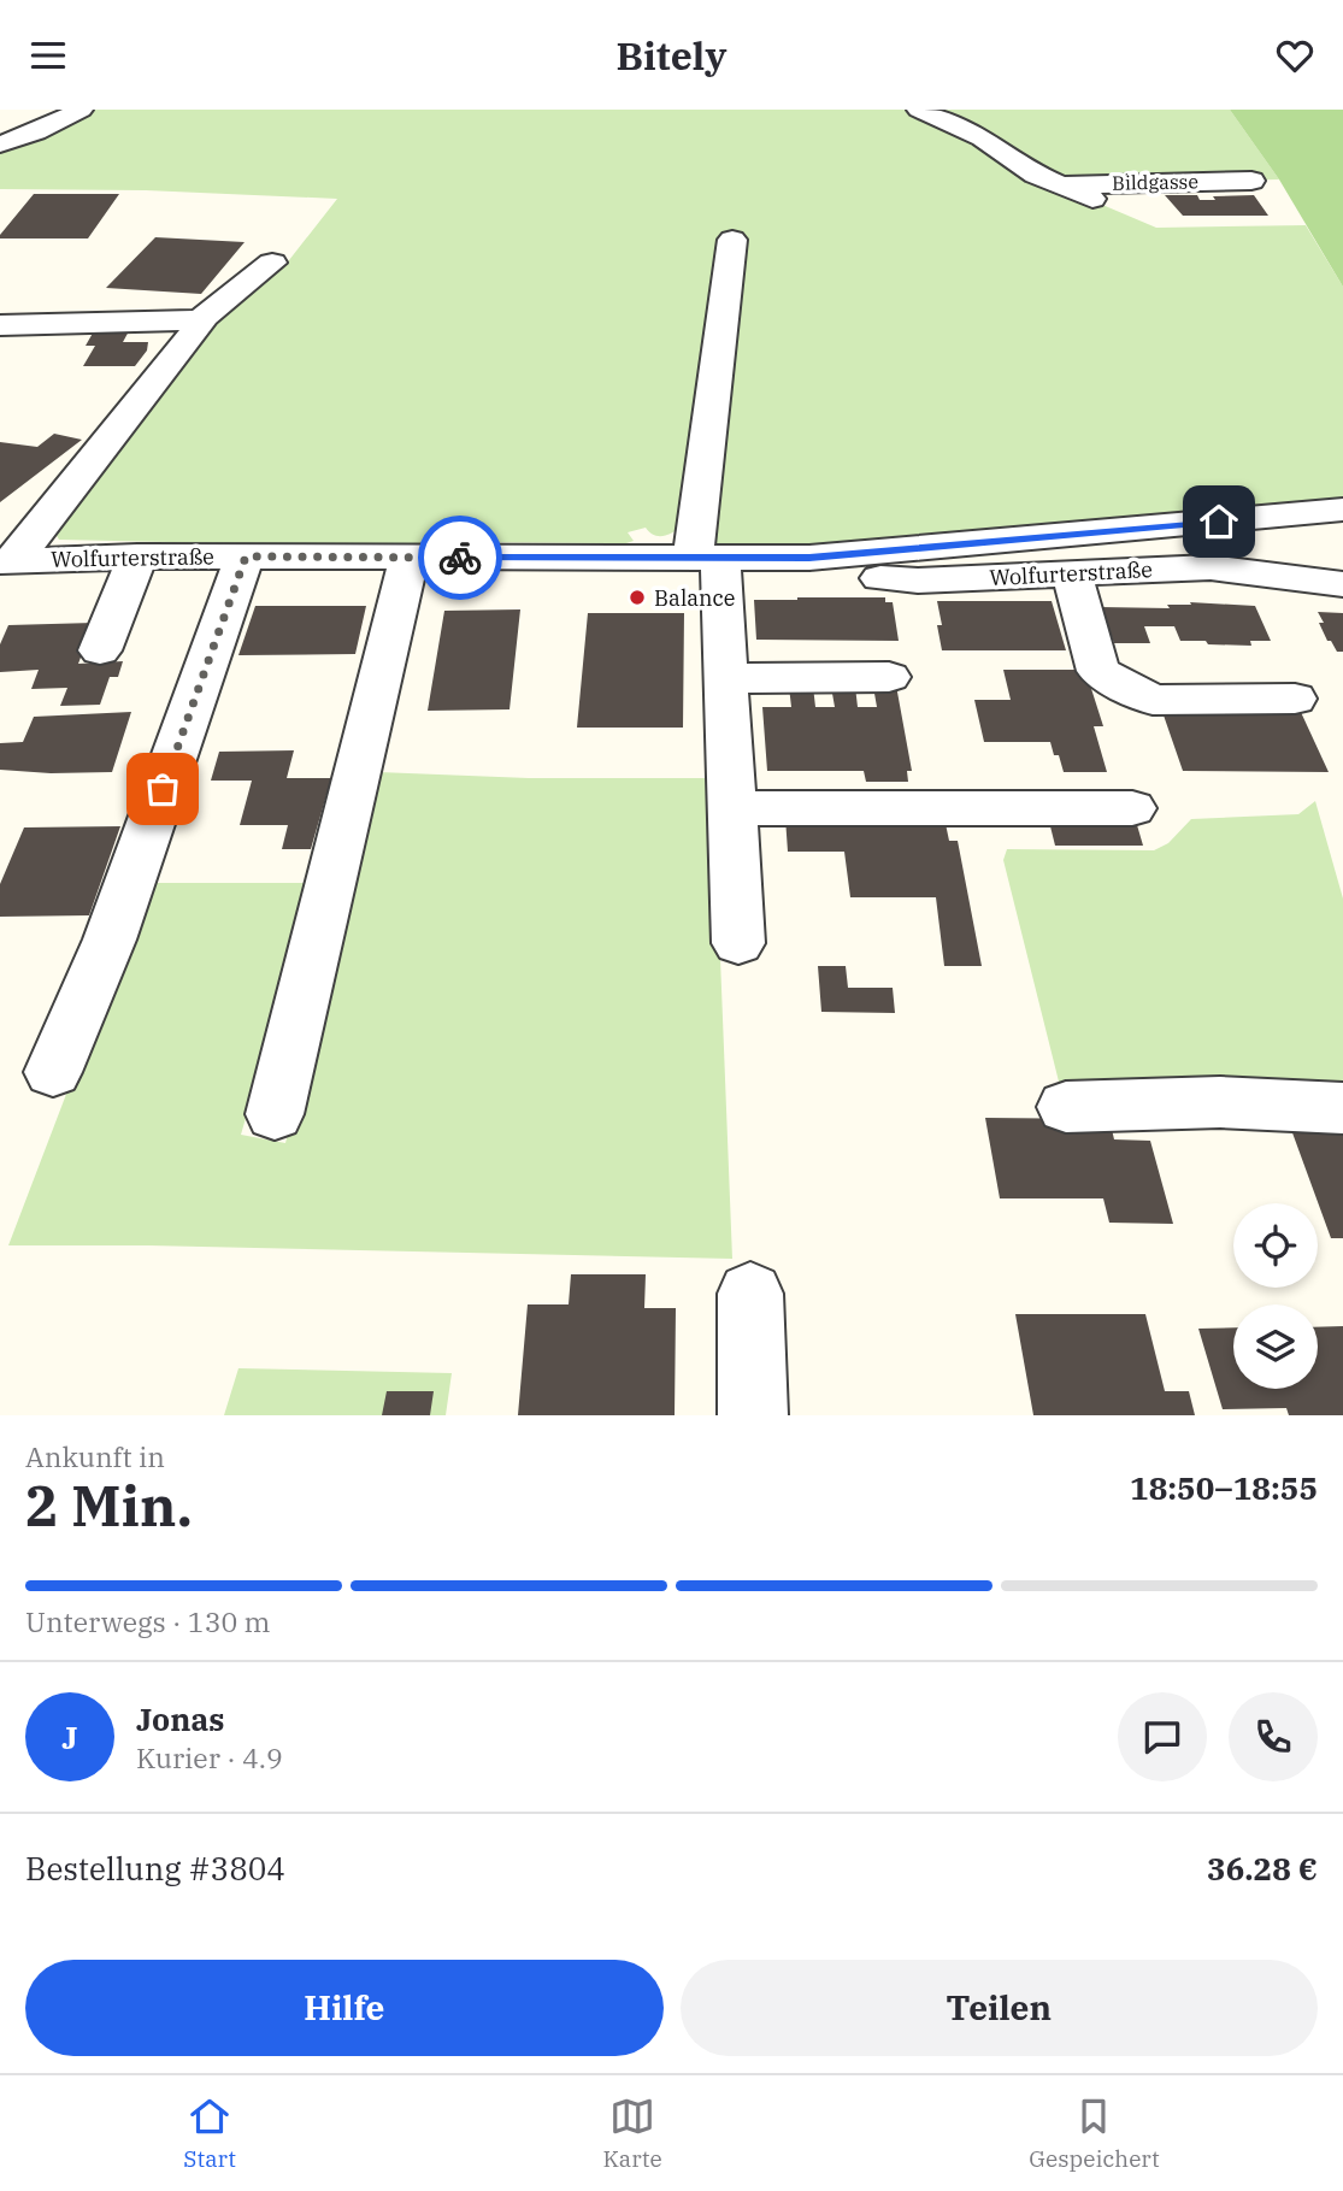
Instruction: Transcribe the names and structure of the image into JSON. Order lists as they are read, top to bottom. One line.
{"streets":{"street":["Bildgasse","Wolfurterstraße"]},"places":["Balance"],"page":{"header":"Bitely","heading":["2 Min.","Ankunft in","18:50–18:55"],"panel":["Jonas","Kurier · 4.9","Bestellung #3804","36.28 €"],"bar":"Unterwegs · 130 m","round":"J","buttons":["Hilfe","Teilen"],"tabs":["Start","Karte","Gespeichert"]}}
